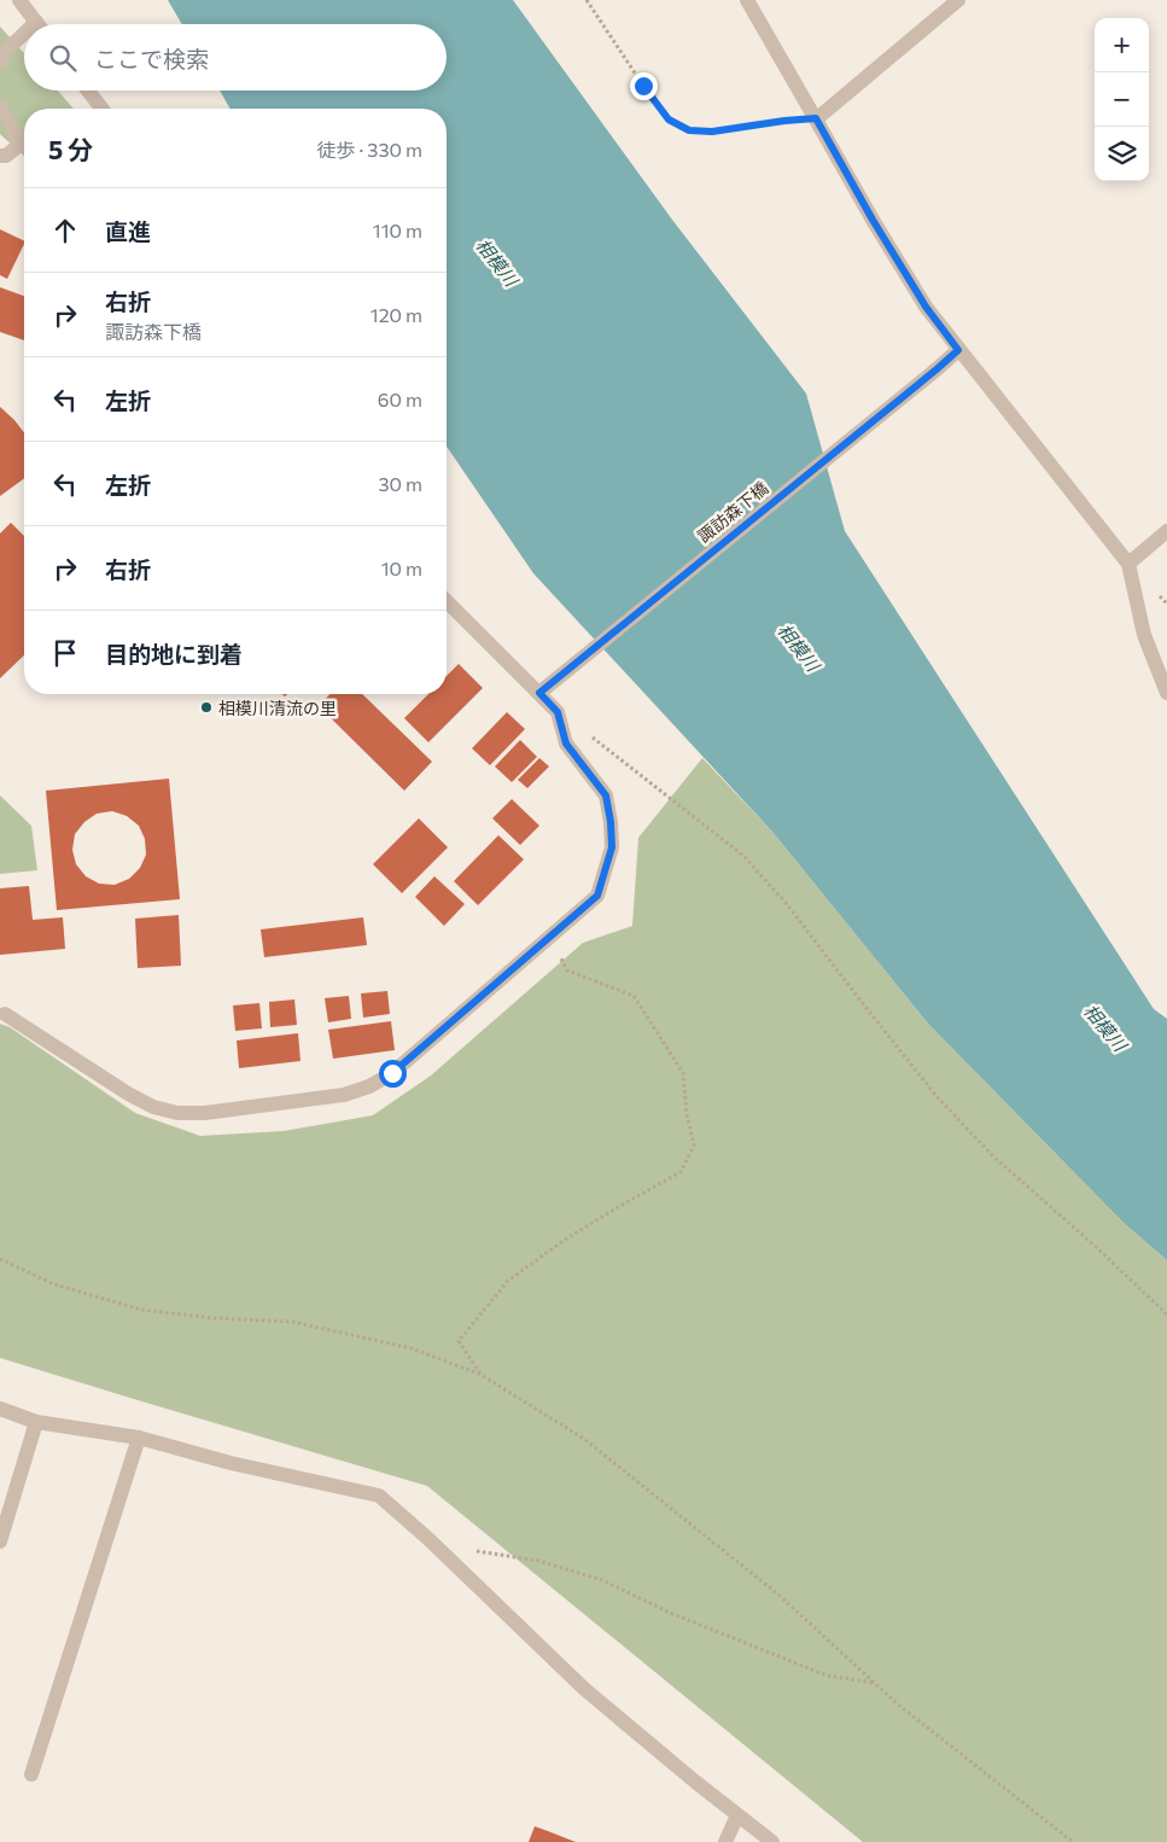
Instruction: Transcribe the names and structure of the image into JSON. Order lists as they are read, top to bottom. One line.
{"streets":{"street":["諏訪森下橋"]},"water":["相模川"],"places":["相模川清流の里"],"page":{"map_buttons":["+","−"],"search":"ここで検索","heading":["5 分","徒歩 · 330 m"],"list":[["直進","110 m"],["右折","諏訪森下橋","120 m"],["左折","60 m"],["左折","30 m"],["右折","10 m"],"目的地に到着"]}}
